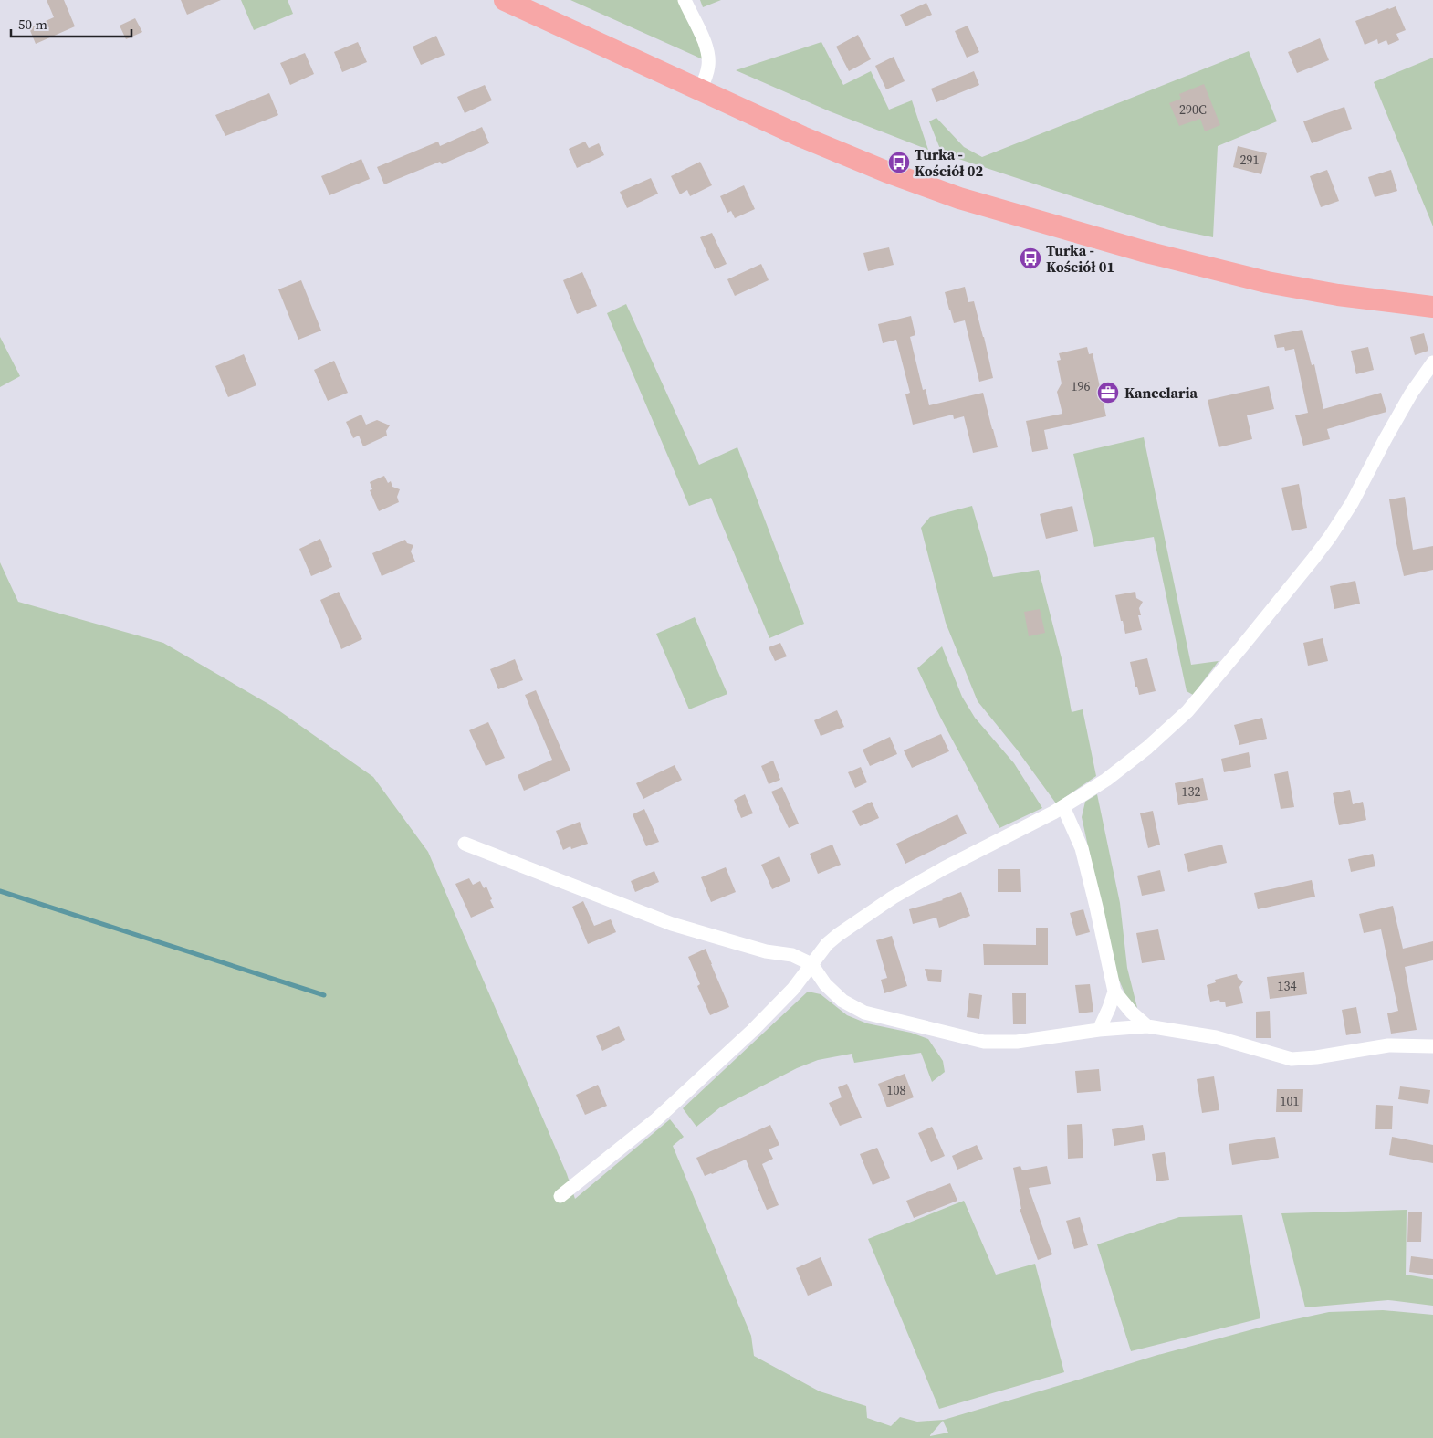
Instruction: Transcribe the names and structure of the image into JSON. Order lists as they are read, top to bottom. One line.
{"places":{"bus stop":["Turka - Kościół 02","Turka - Kościół 01"],"office":["Kancelaria"]},"house_numbers":["290C","291","196","132","134","108","101"],"scale_bar":"50 m"}
